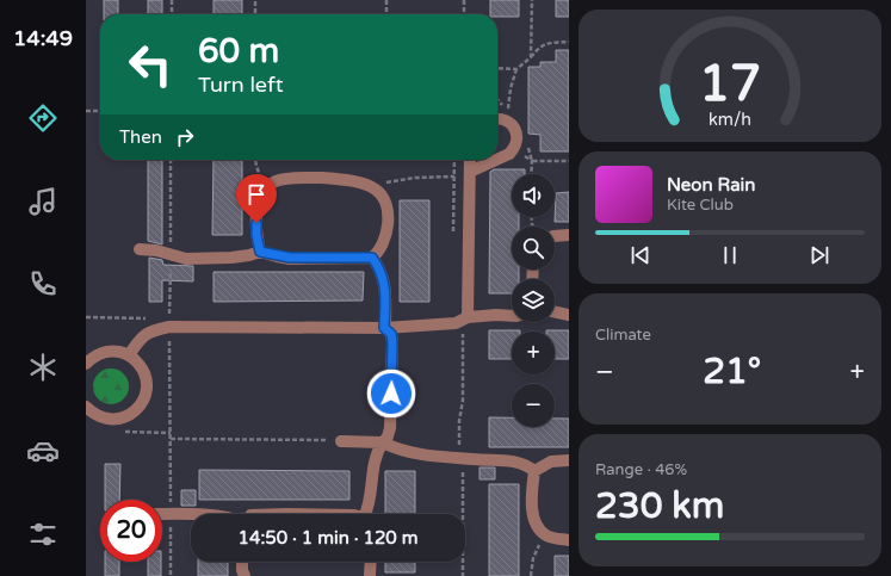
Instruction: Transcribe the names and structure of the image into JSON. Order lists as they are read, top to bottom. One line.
{"page":{"tabs":"14:49","turn":["60 m","Turn left"],"then":"Then","song":["Neon Rain","Kite Club"],"map_buttons":["+","−"],"tile":["Climate",["Range · 46%","230 km"]],"heat":["−","21°","+"],"limit":"20","trip":"14:50 · 1 min · 120 m","gauge":["17","km/h"]}}
